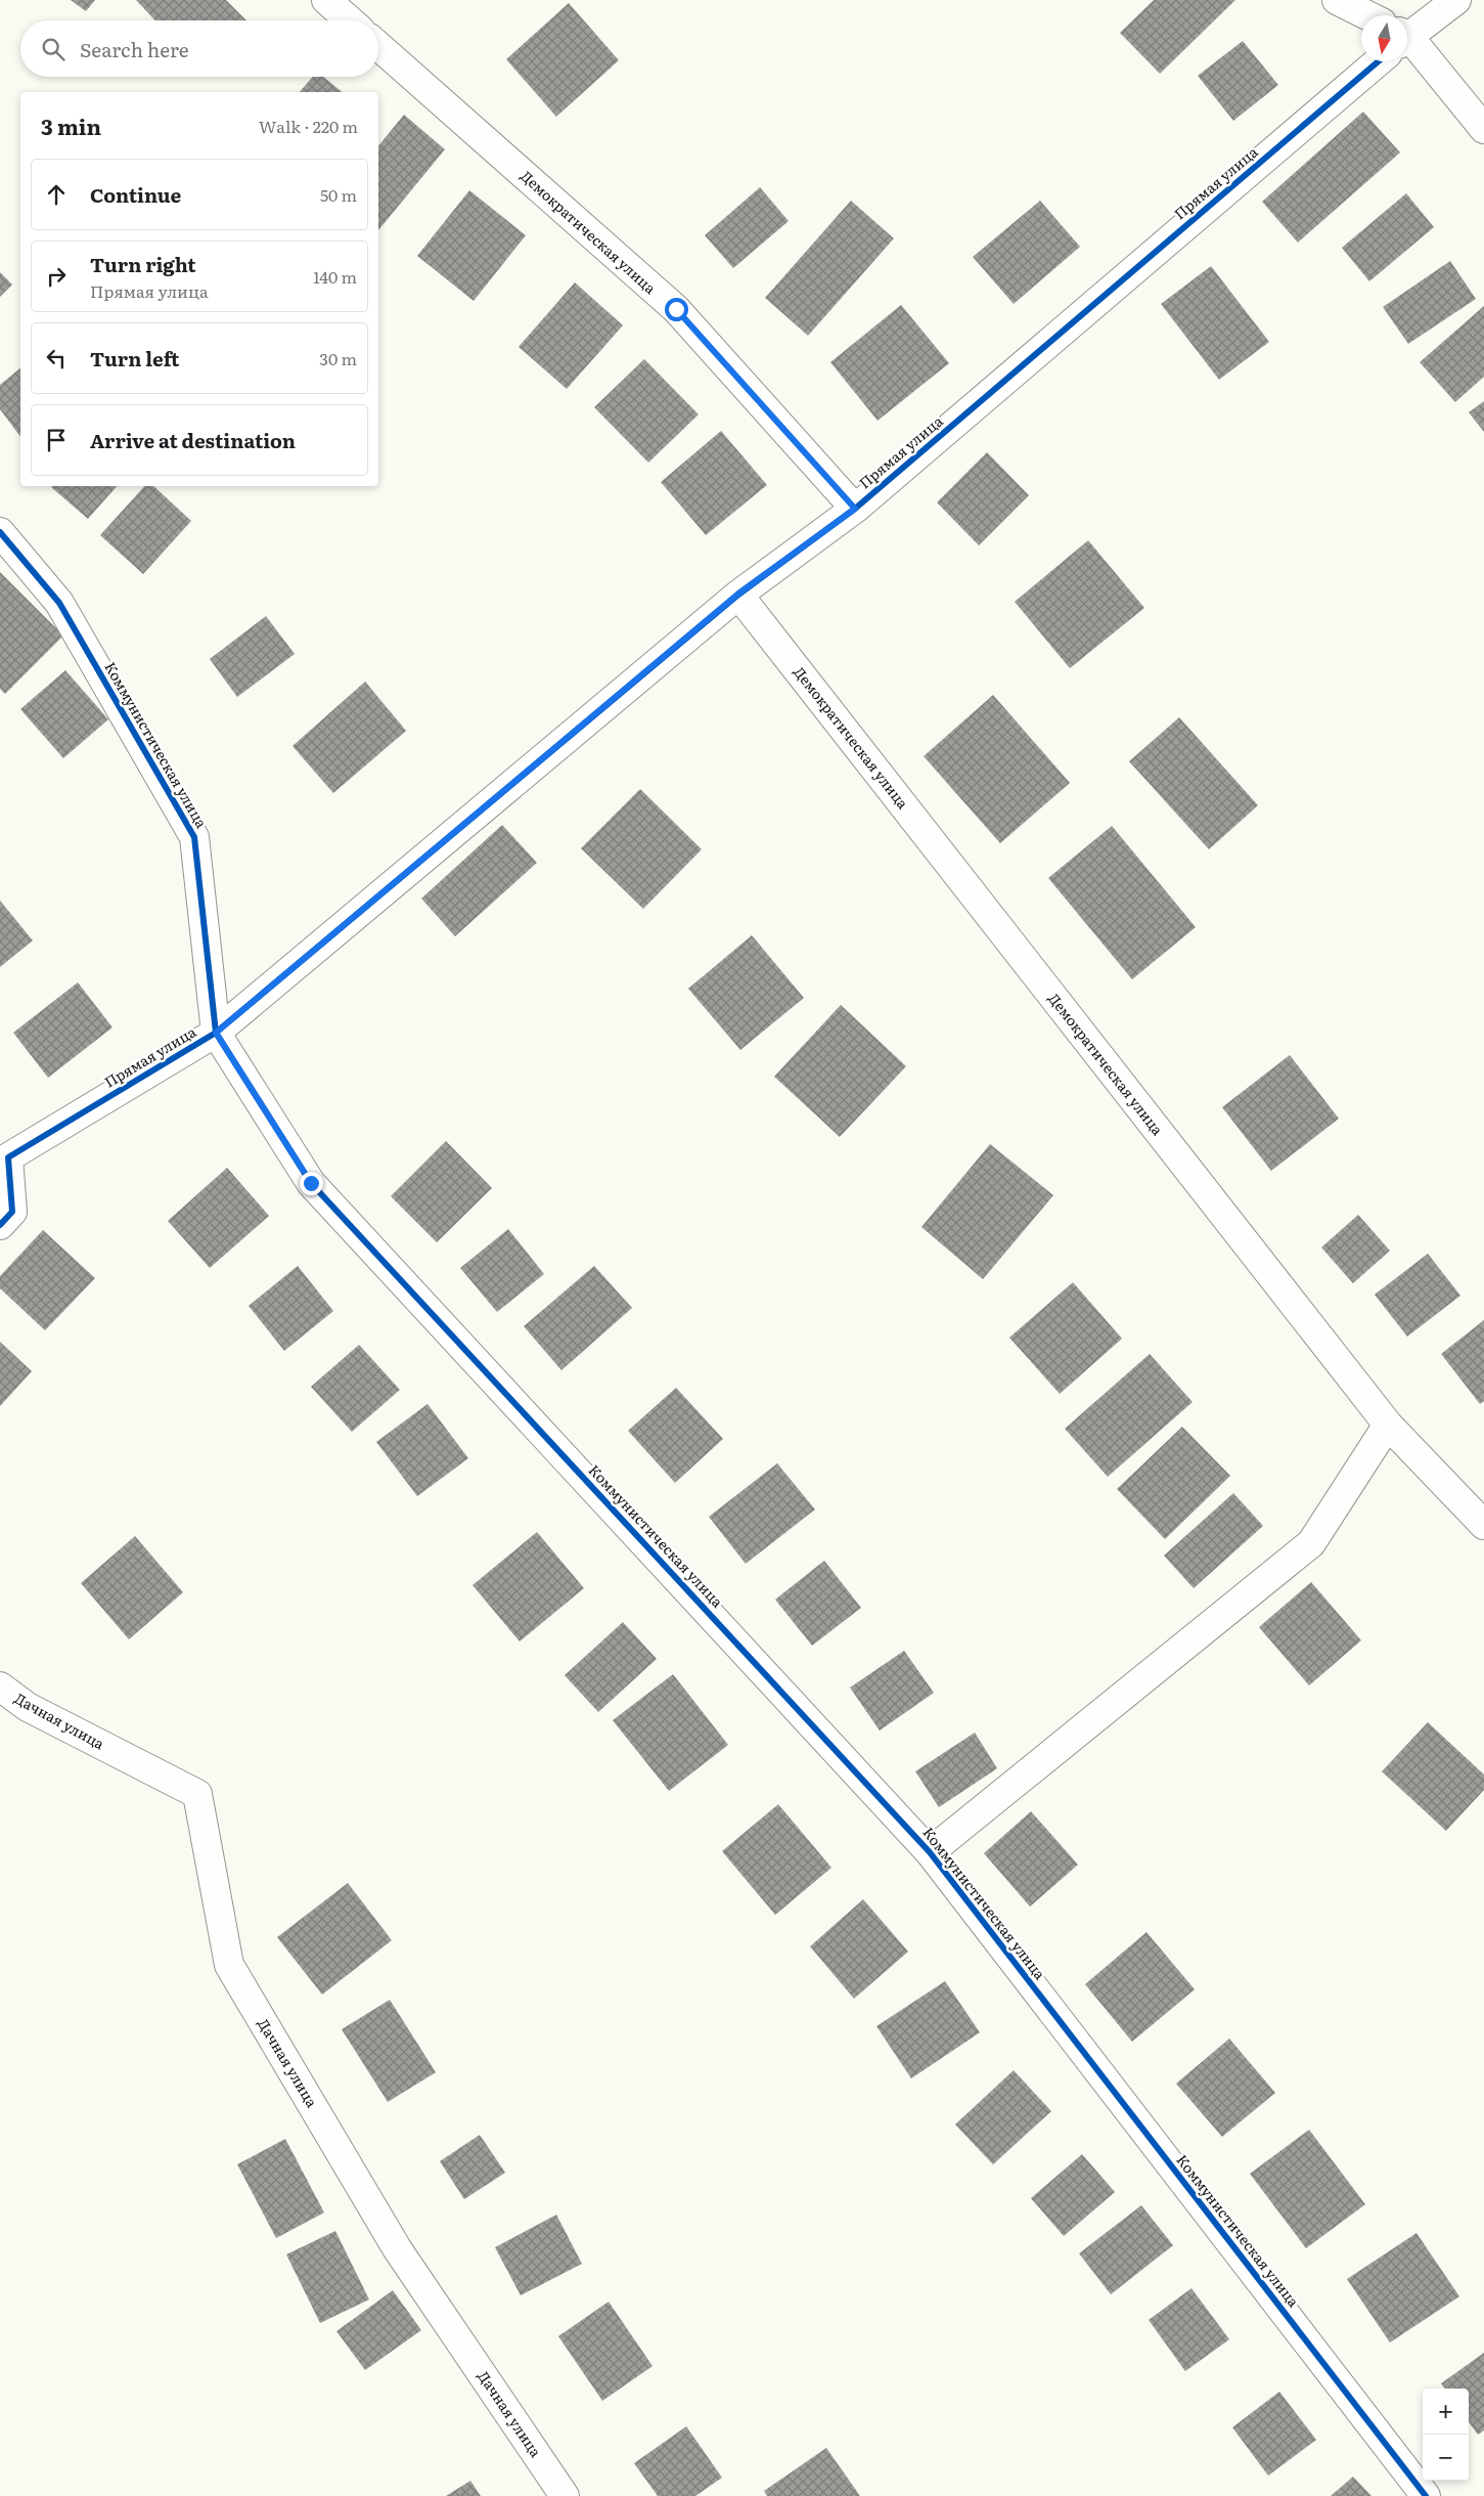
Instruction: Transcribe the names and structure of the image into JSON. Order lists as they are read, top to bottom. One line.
{"streets":{"street":["Прямая улица","Демократическая улица","Коммунистическая улица","Дачная улица"]},"crossings":[["Прямая улица","Демократическая улица"],["Прямая улица","Коммунистическая улица"]],"north":"bottom","page":{"search":"Search here","heading":["3 min","Walk · 220 m"],"list":[["Continue","50 m"],["Turn right","Прямая улица","140 m"],["Turn left","30 m"],"Arrive at destination"],"map_buttons":["+","−"]}}
